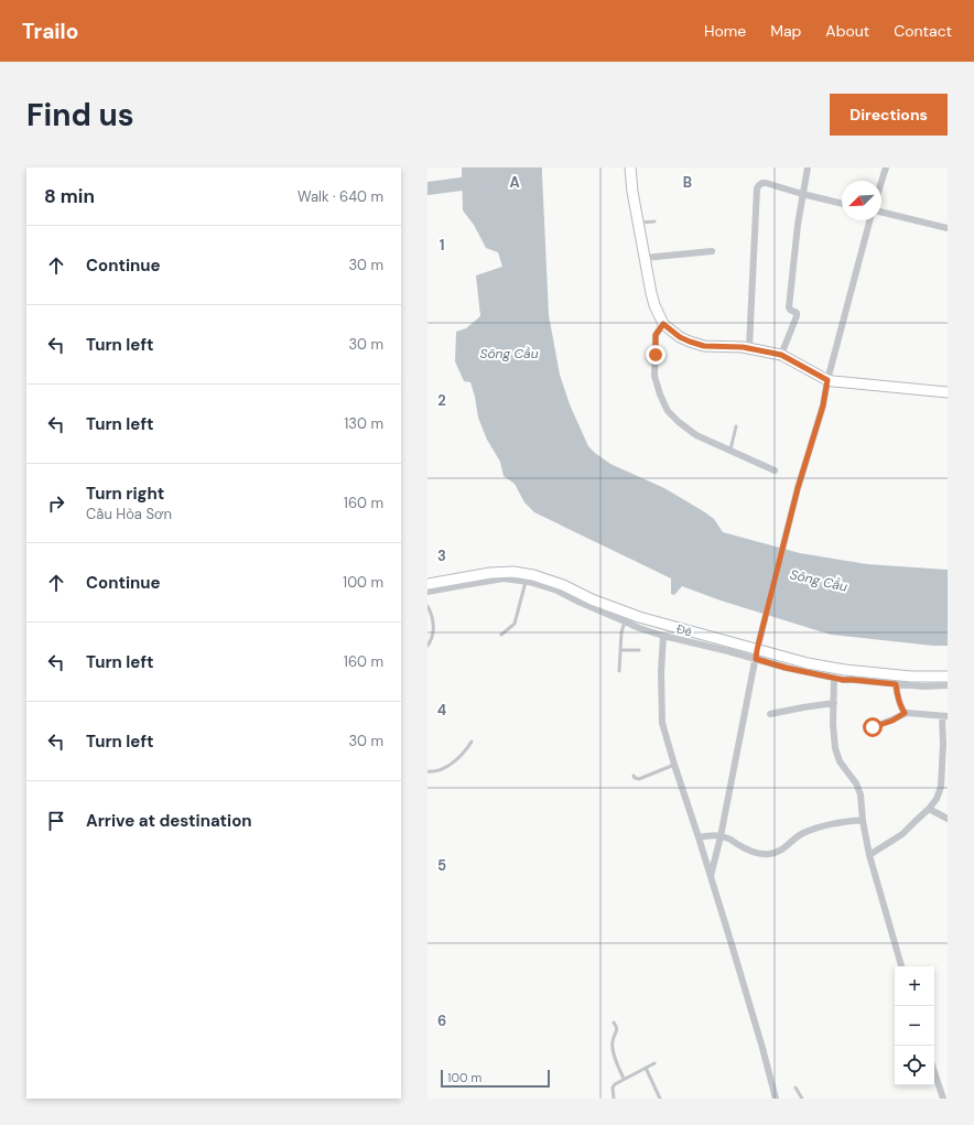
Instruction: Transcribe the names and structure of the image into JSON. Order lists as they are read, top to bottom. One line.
{"streets":{"main road":["Đê"]},"water":["Sông Cầu"],"scale_bar":"100 m","north":"bottom left","page":{"header":"Trailo","nav":["Home","Map","About","Contact"],"buttons":"Directions","title":"Find us","heading":["8 min","Walk · 640 m"],"list":[["Continue","30 m"],["Turn left","30 m"],["Turn left","130 m"],["Turn right","Cầu Hòa Sơn","160 m"],["Continue","100 m"],["Turn left","160 m"],["Turn left","30 m"],"Arrive at destination"],"map_buttons":["+","−"],"scale":"100 m"},"grid":{"columns":["A","B"],"rows":["1","2","3","4","5","6"]}}
